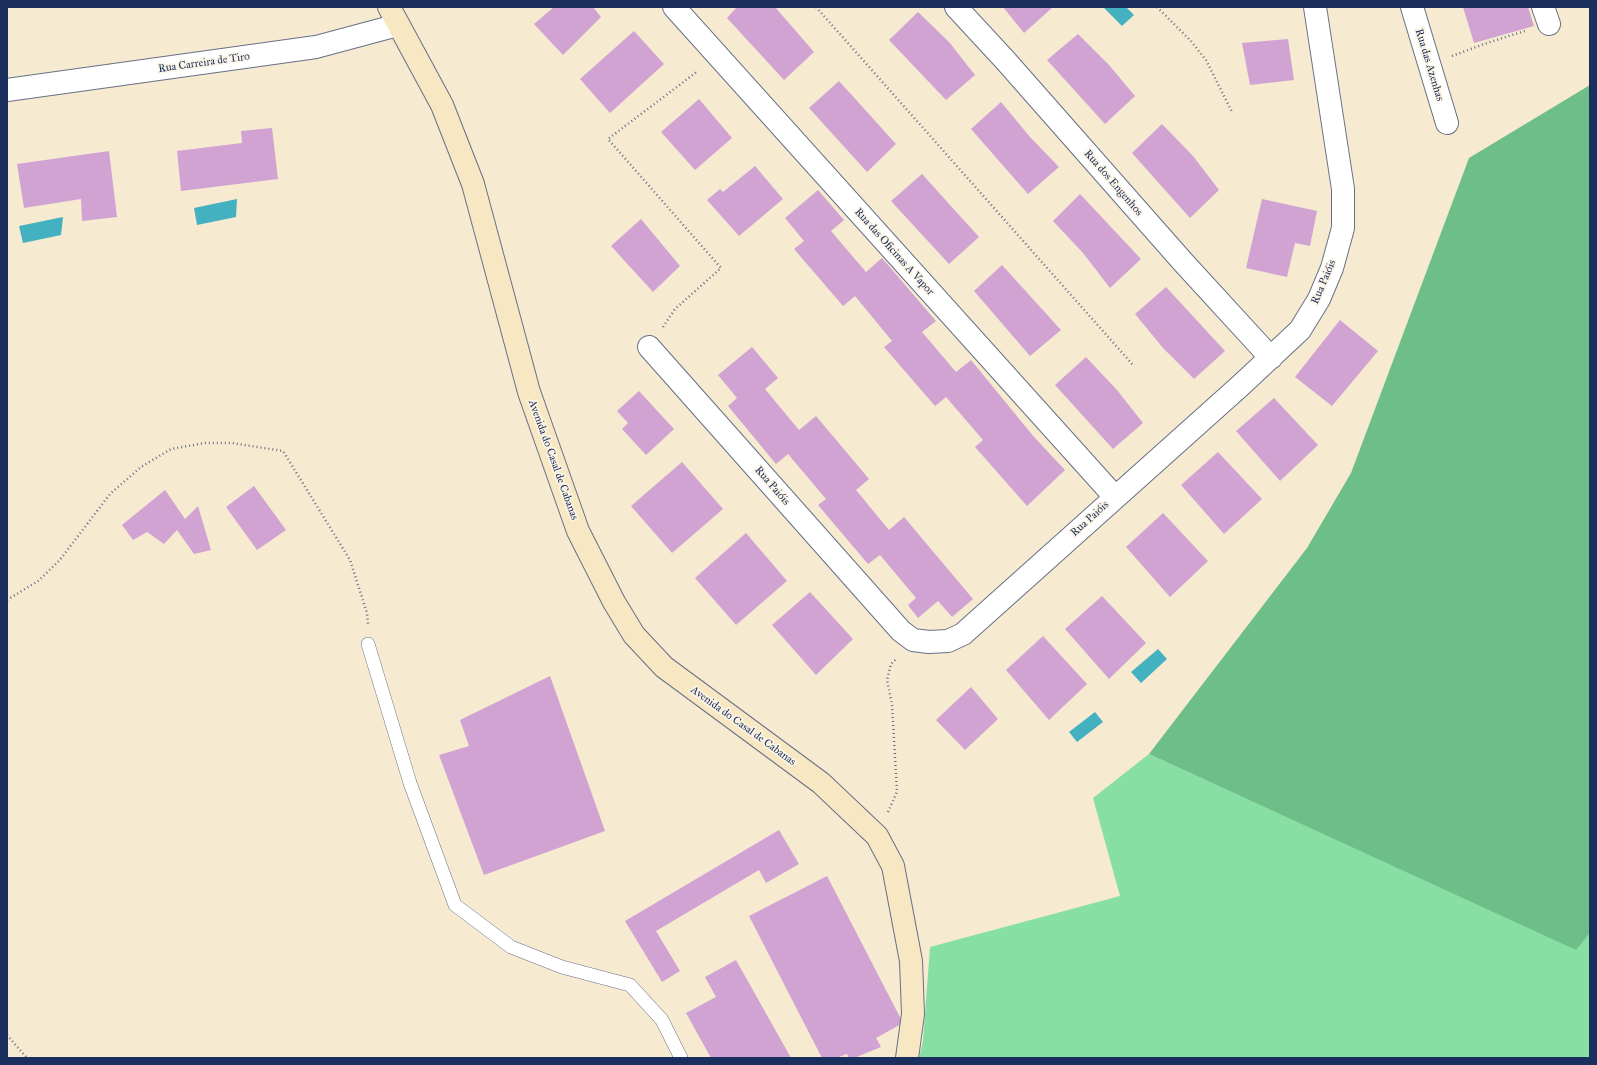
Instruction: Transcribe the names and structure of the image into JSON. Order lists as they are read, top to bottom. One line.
{"streets":{"street":["Rua Carreira de Tiro","Rua das Azenhas","Rua dos Engenhos","Rua das Oficinas A Vapor","Rua Paióis","Avenida do Casal de Cabanas"]},"crossings":[["Rua Carreira de Tiro","Avenida do Casal de Cabanas"],["Rua dos Engenhos","Rua Paióis"],["Rua das Oficinas A Vapor","Rua Paióis"]]}
